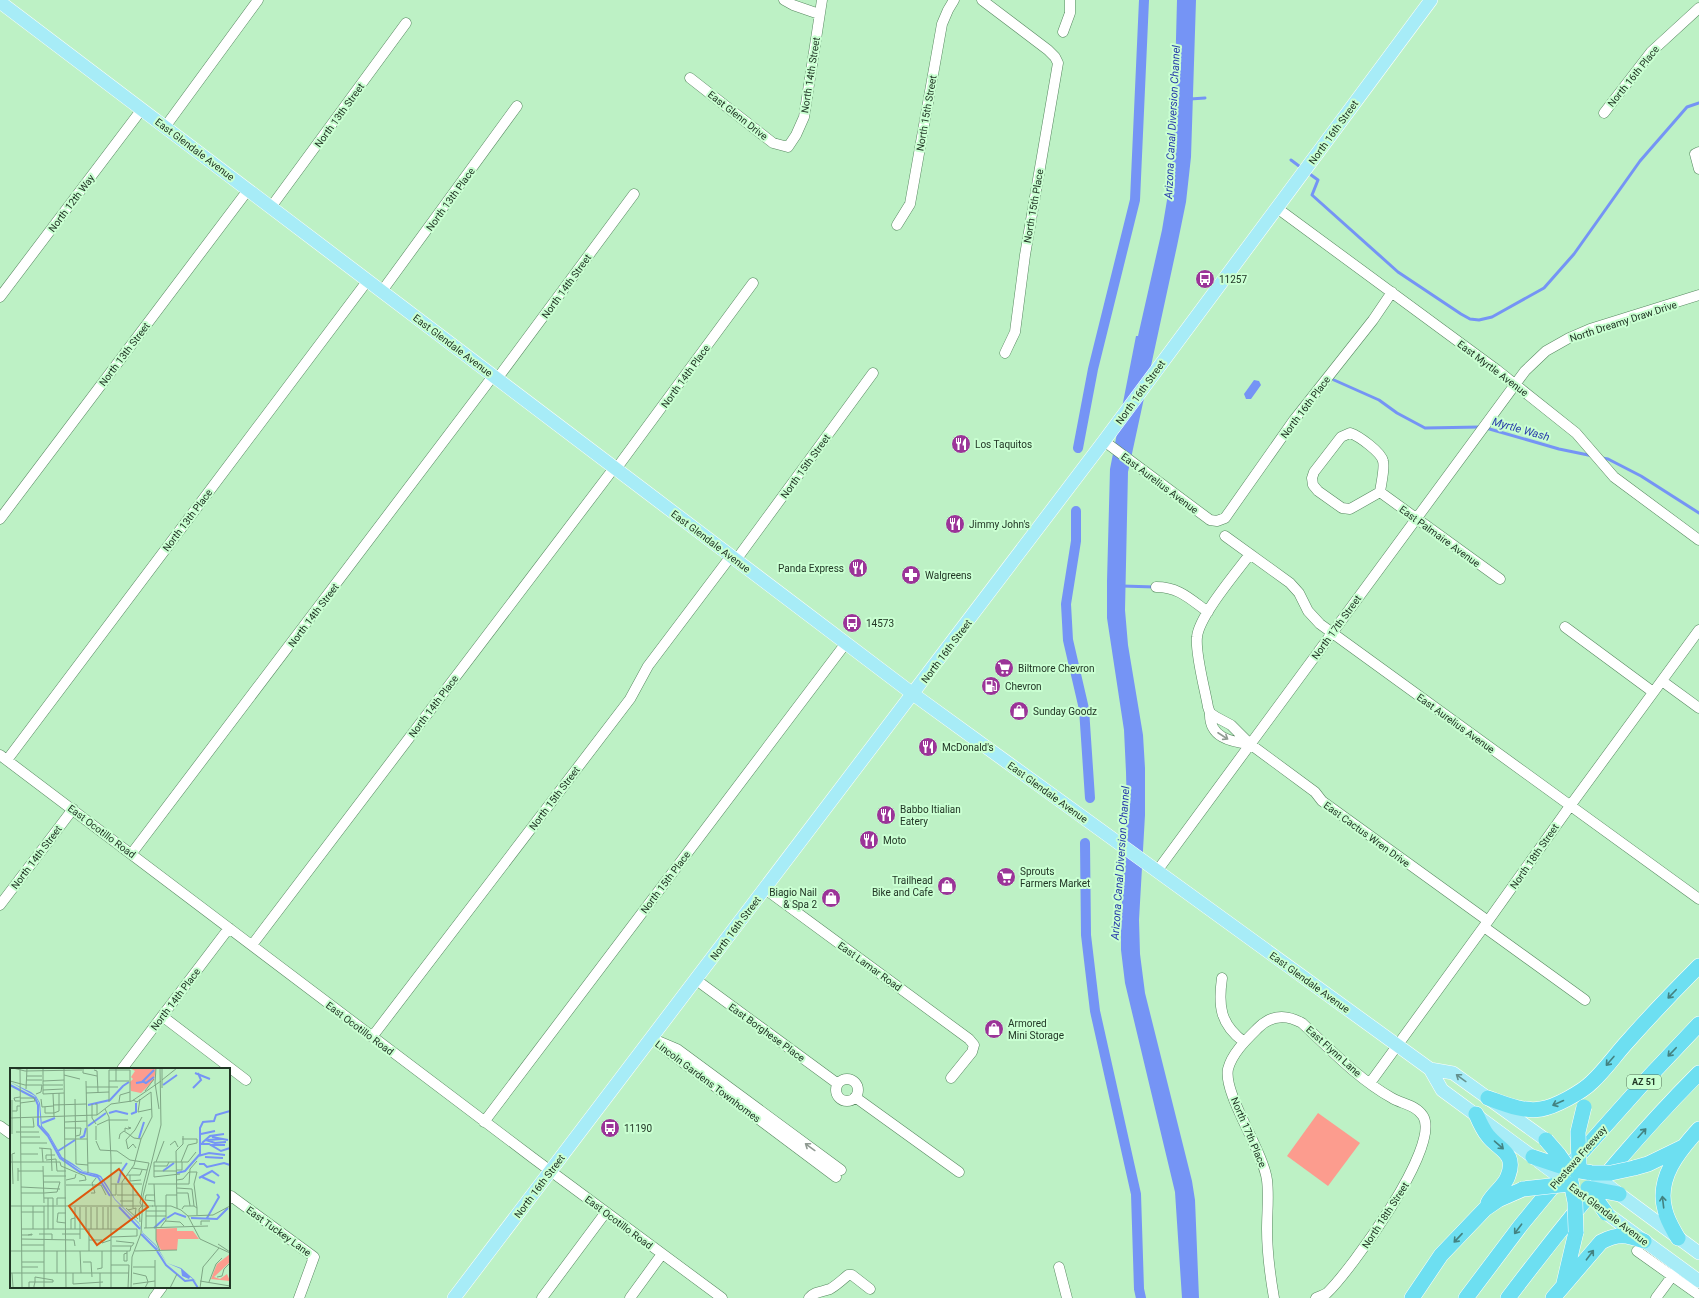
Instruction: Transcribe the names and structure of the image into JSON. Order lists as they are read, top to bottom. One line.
{"streets":{"highway":["AZ 51","Piestewa Freeway"],"main road":["North 16th Street","East Glendale Avenue"],"street":["North 14th Street","North 16th Place","North 15th Street","North 13th Street","East Glenn Drive","North 13th Place","North 12th Way","North 15th Place","North Dreamy Draw Drive","East Myrtle Avenue","North 14th Place","East Aurelius Avenue","East Palmaire Avenue","North 17th Street","East Ocotillo Road","East Cactus Wren Drive","North 18th Street","East Lamar Road","East Borghese Place","East Flynn Lane","Lincoln Gardens Townhomes","North 17th Place","East Tuckey Lane"]},"crossings":[["North 14th Street","East Glenn Drive"],["North 14th Street","East Glendale Avenue"],["North 14th Street","East Ocotillo Road"],["North 16th Place","East Myrtle Avenue"],["North 16th Place","East Aurelius Avenue"],["North 15th Street","East Glendale Avenue"],["North 15th Street","East Ocotillo Road"],["North 13th Street","East Glendale Avenue"],["North 16th Street","East Glendale Avenue"],["North 16th Street","East Myrtle Avenue"],["North 16th Street","East Aurelius Avenue"],["North 16th Street","East Ocotillo Road"],["North 16th Street","East Lamar Road"],["North 16th Street","East Borghese Place"],["North 16th Street","Lincoln Gardens Townhomes"],["East Glendale Avenue","North 13th Place"],["East Glendale Avenue","North 12th Way"],["East Glendale Avenue","North 15th Place"],["East Glendale Avenue","North 14th Place"],["East Glendale Avenue","North 17th Street"],["East Glendale Avenue","North 18th Street"],["North 13th Place","East Ocotillo Road"],["North 15th Place","East Ocotillo Road"],["North Dreamy Draw Drive","East Myrtle Avenue"],["North Dreamy Draw Drive","North 17th Street"],["East Myrtle Avenue","North 17th Street"],["North 14th Place","East Ocotillo Road"],["East Aurelius Avenue","North 17th Street"],["East Aurelius Avenue","North 18th Street"],["East Palmaire Avenue","North 17th Street"],["North 17th Street","East Cactus Wren Drive"],["East Cactus Wren Drive","North 18th Street"],["North 18th Street","East Flynn Lane"],["East Flynn Lane","North 17th Place"]],"water":["Arizona Canal Diversion Channel","Myrtle Wash"],"places":{"bus stop":["11257","14573","11190"],"restaurant":["Los Taquitos","Jimmy John's","Panda Express","McDonald's","Babbo Itialian Eatery","Moto"],"pharmacy":["Walgreens"],"supermarket":["Biltmore Chevron","Sprouts Farmers Market"],"fuel station":["Chevron"],"shop":["Sunday Goodz","Trailhead Bike and Cafe","Biagio Nail & Spa 2","Armored Mini Storage"]}}
